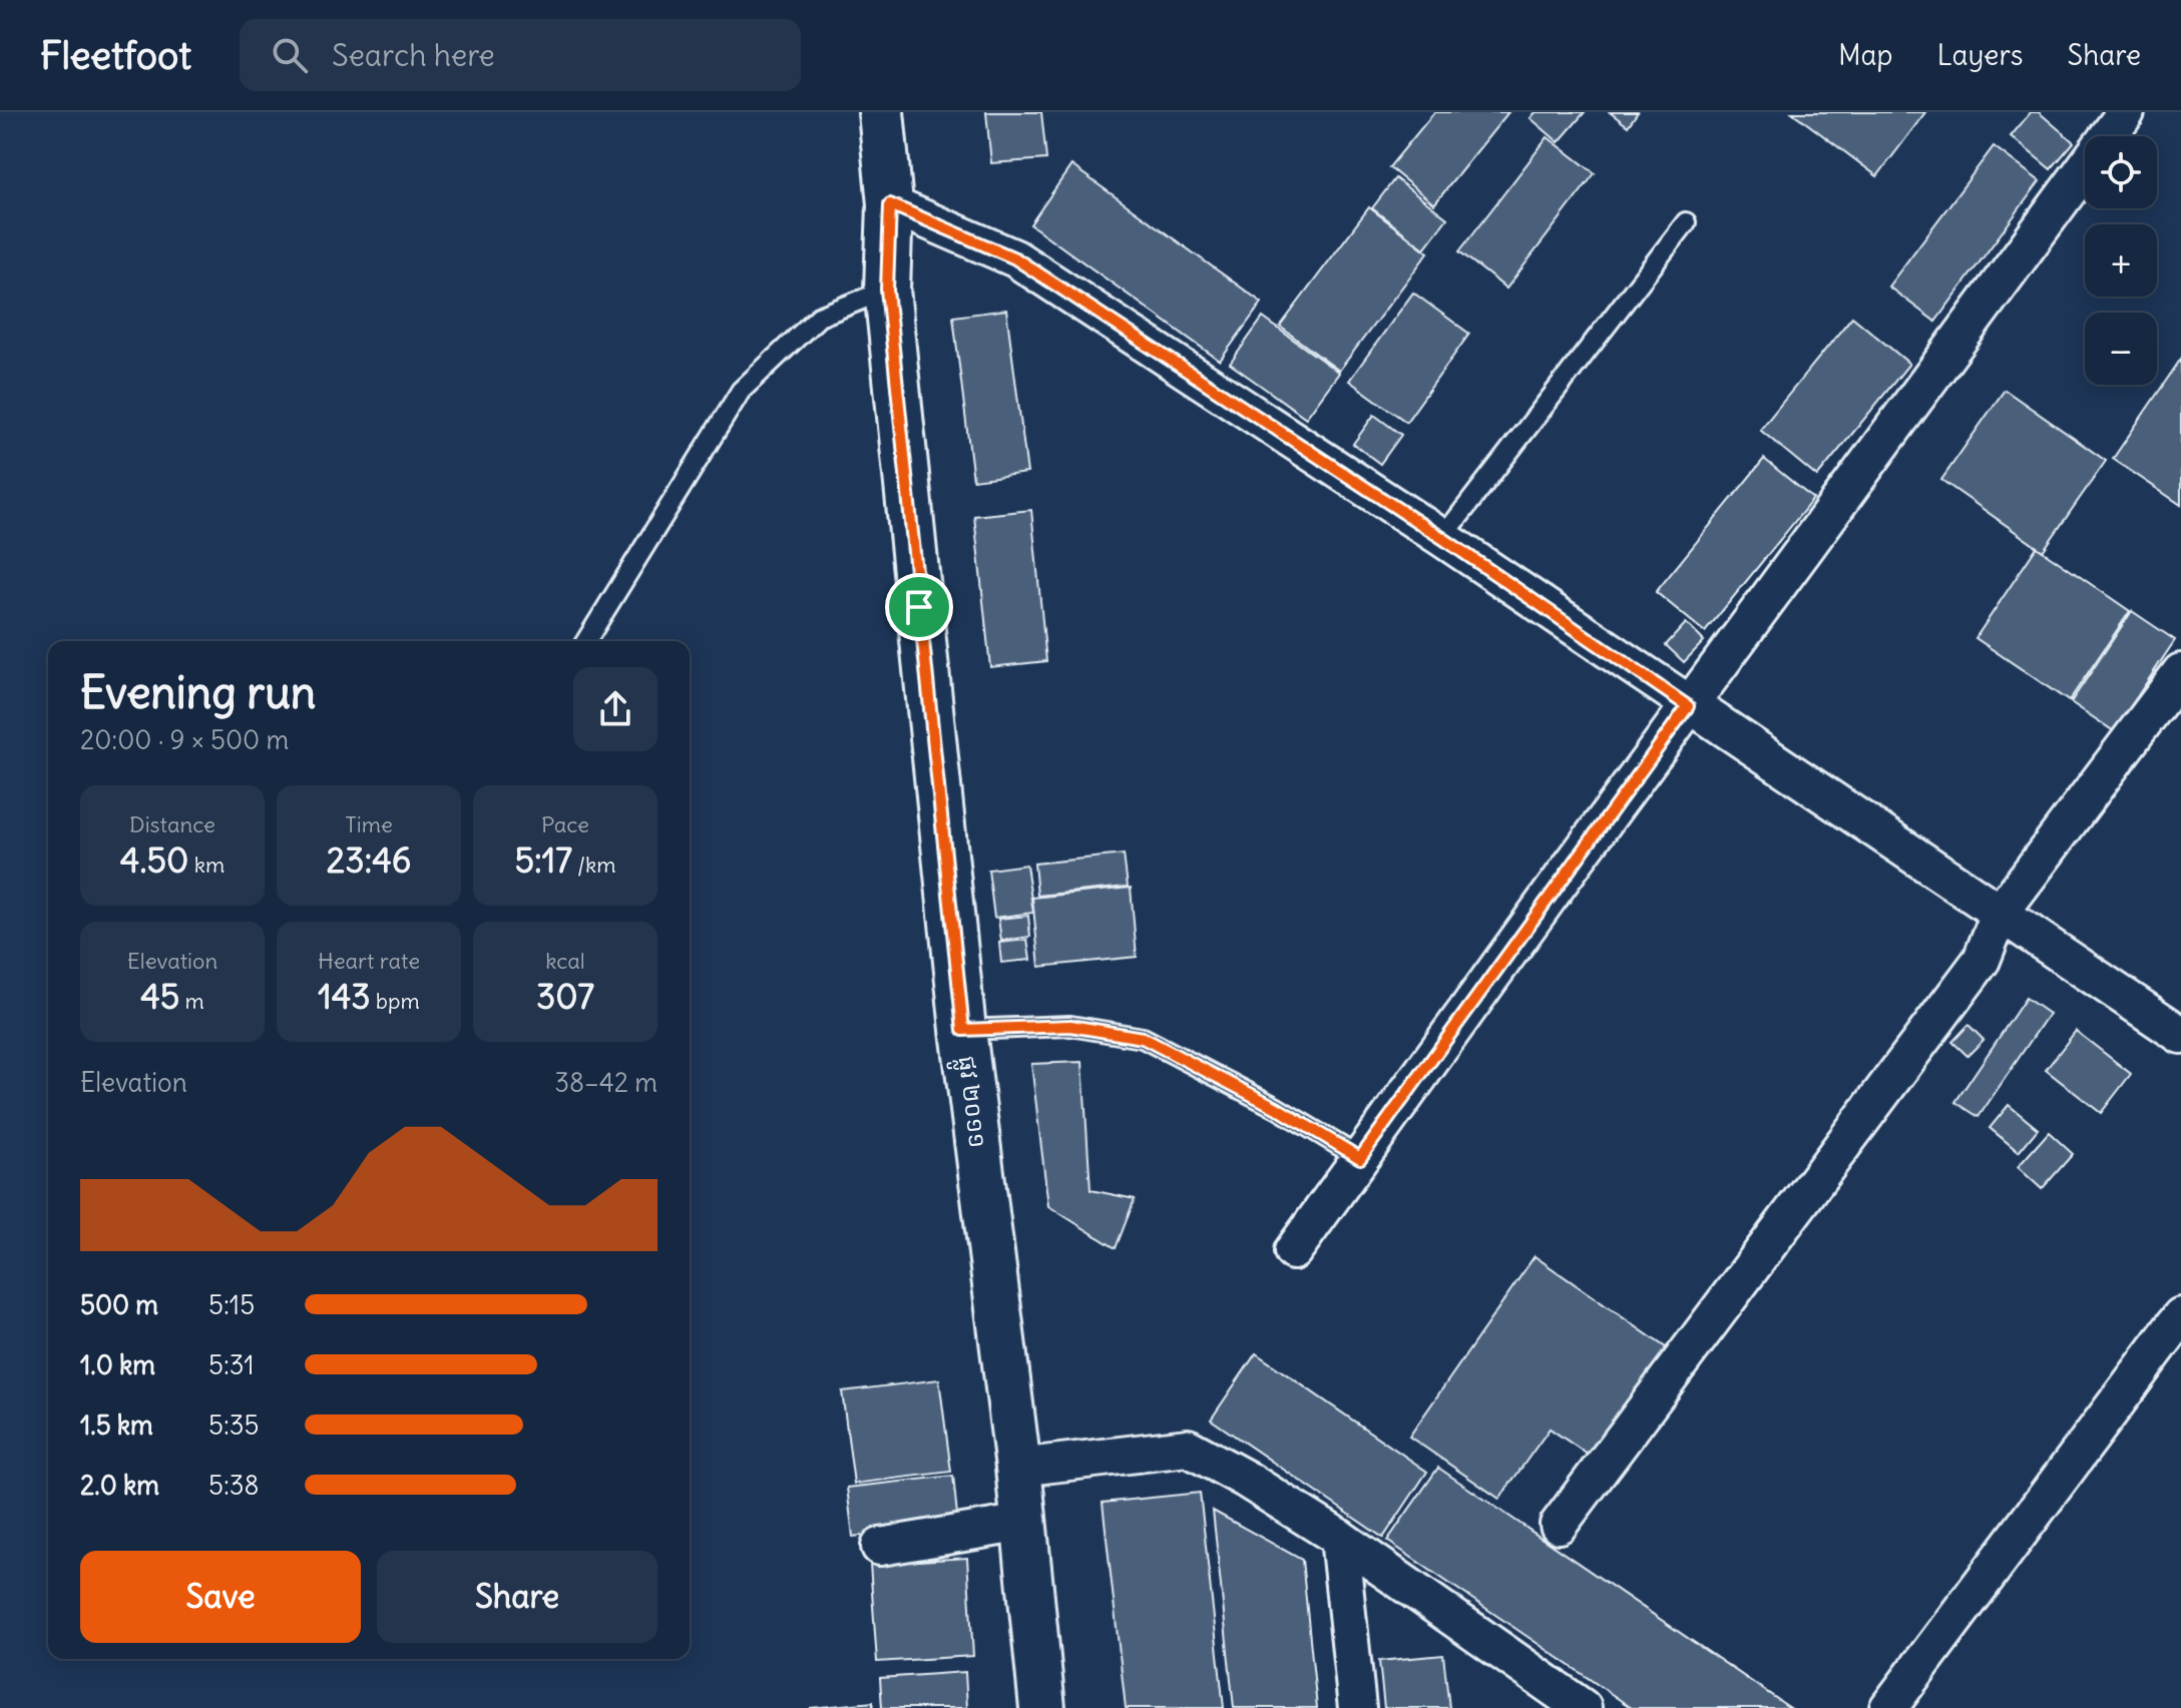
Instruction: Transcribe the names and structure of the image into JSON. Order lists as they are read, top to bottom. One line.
{"streets":{"main road":["ផ្លូវ ២០១១"]},"page":{"header":"Fleetfoot","search":"Search here","nav":["Map","Layers","Share"],"map_buttons":["+","−"],"heading":["Evening run","20:00 · 9 × 500 m"],"stats":[["Distance","4.50 km"],["Time","23:46"],["Pace","5:17 /km"],["Elevation","45 m"],["Heart rate","143 bpm"],["kcal","307"]],"chart":["Elevation","38–42 m"],"list":[{"name":"500 m","note":"5:15"},{"name":"1.0 km","note":"5:31"},{"name":"1.5 km","note":"5:35"},{"name":"2.0 km","note":"5:38"}],"buttons":["Save","Share"]}}
